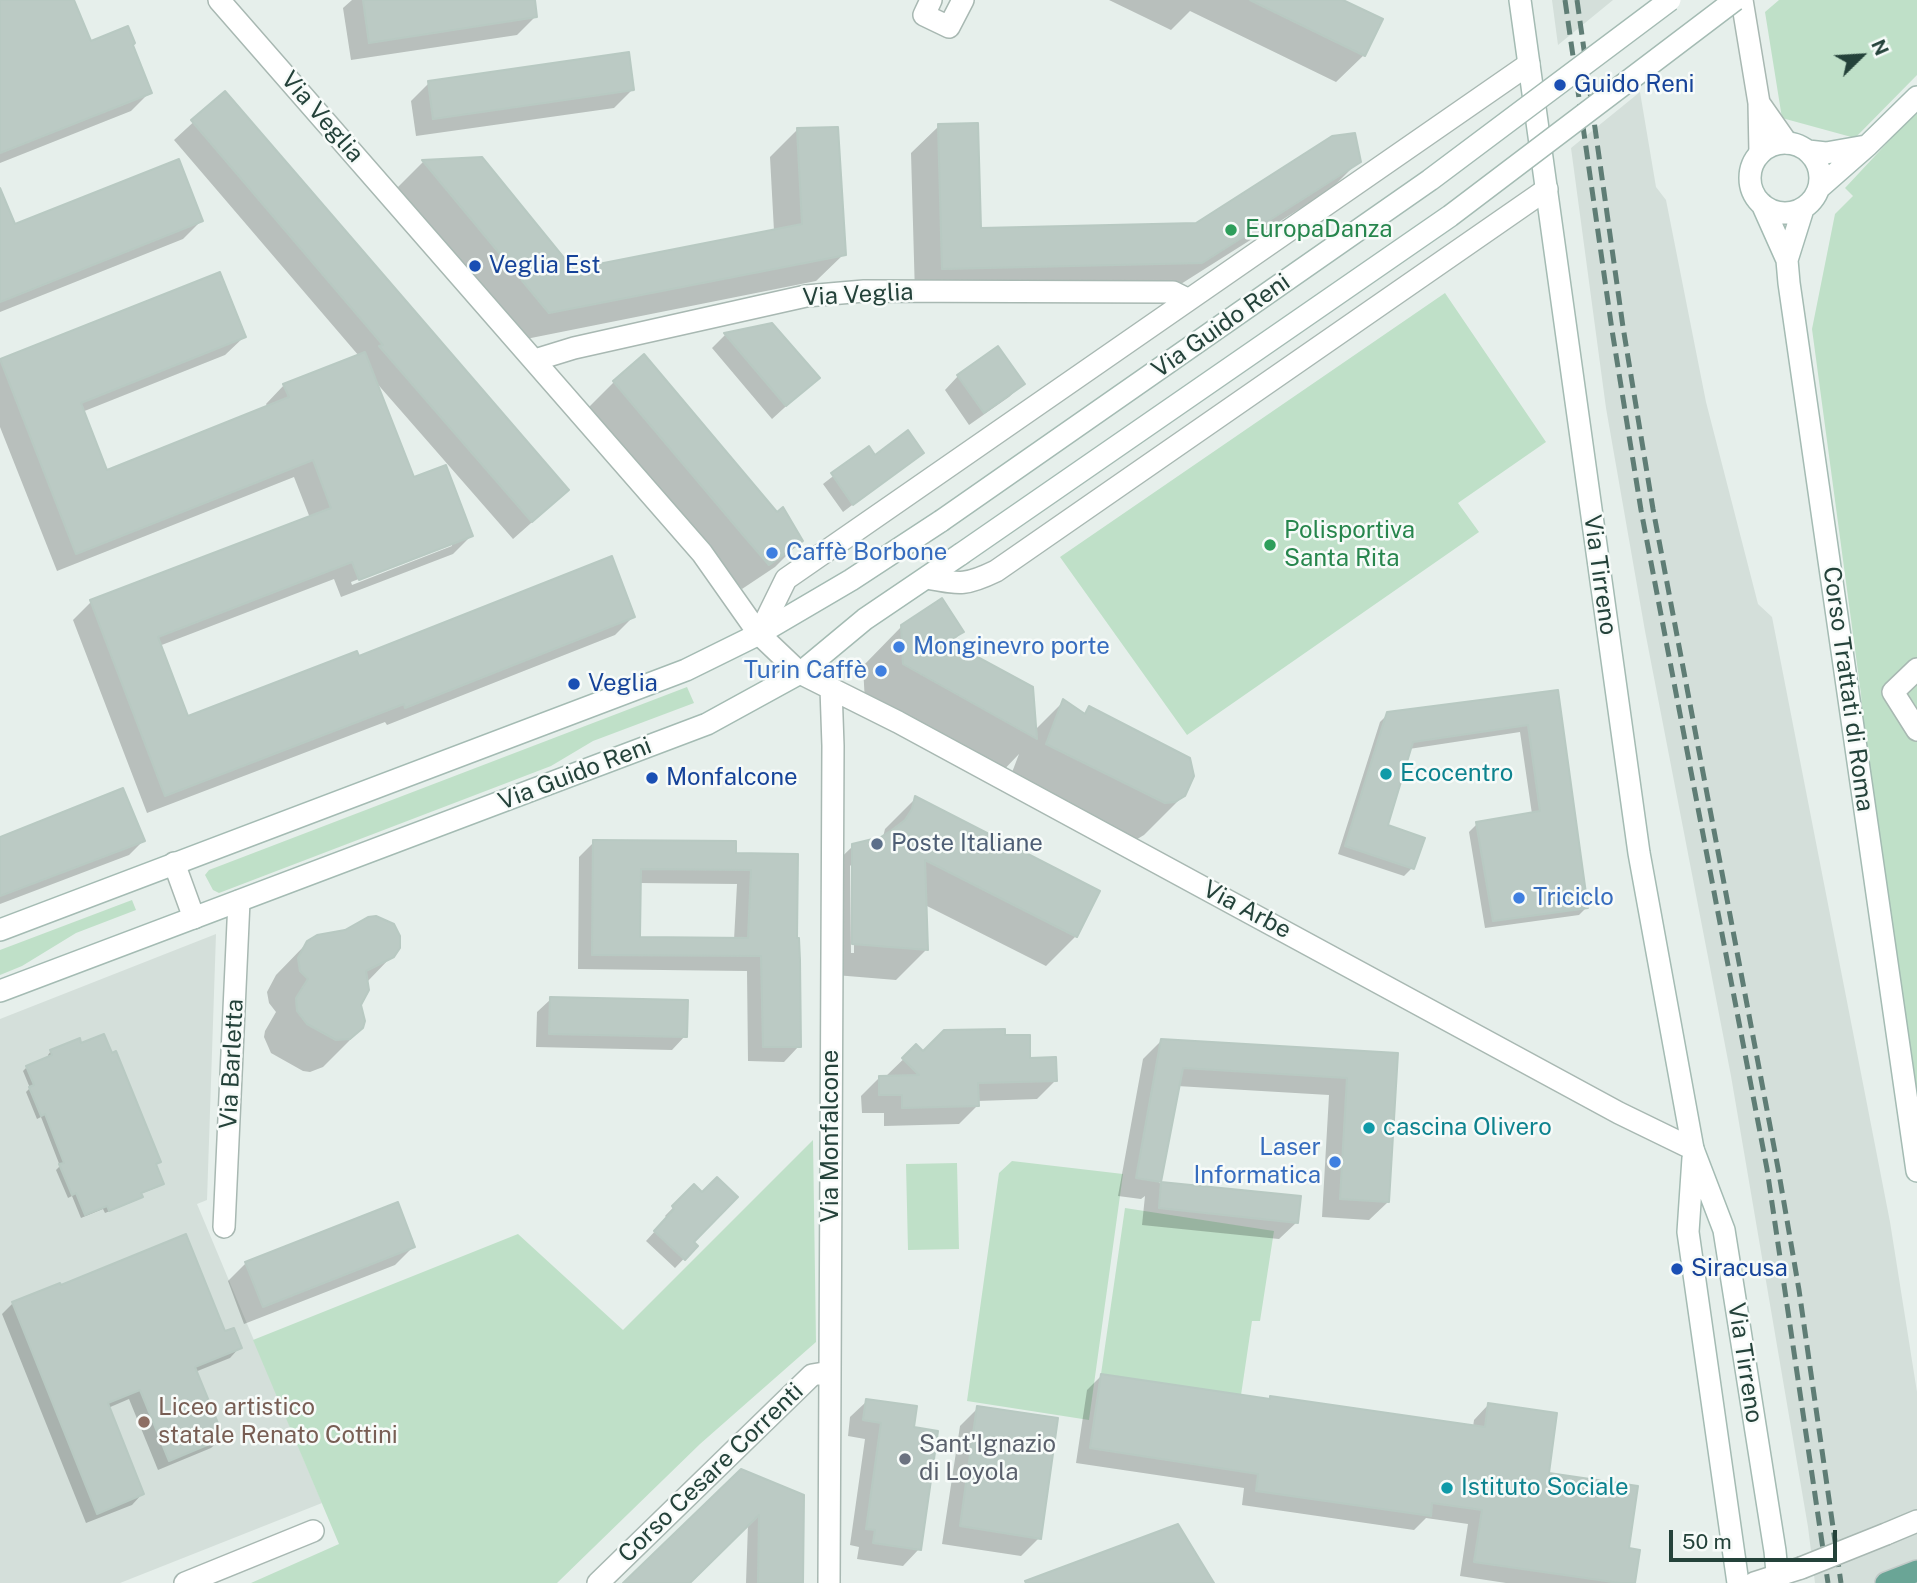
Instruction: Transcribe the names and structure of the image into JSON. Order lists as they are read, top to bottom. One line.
{"streets":{"street":["Via Veglia","Via Guido Reni","Via Tirreno","Corso Trattati di Roma","Via Arbe","Via Barletta","Via Monfalcone","Corso Cesare Correnti"]},"crossings":[["Via Veglia","Via Guido Reni"],["Via Veglia","Via Arbe"],["Via Guido Reni","Via Tirreno"],["Via Guido Reni","Via Arbe"],["Via Guido Reni","Via Barletta"],["Via Tirreno","Via Arbe"],["Via Arbe","Via Monfalcone"],["Via Monfalcone","Corso Cesare Correnti"]],"places":["Guido Reni","EuropaDanza","Veglia Est","Polisportiva Santa Rita","Caffè Borbone","Monginevro porte","Turin Caffè","Veglia","Ecocentro","Monfalcone","Poste Italiane","Triciclo","cascina Olivero","Laser Informatica","Siracusa","Liceo artistico statale Renato Cottini","Sant'Ignazio di Loyola","Istituto Sociale"],"scale_bar":"50 m","north":"top right"}
